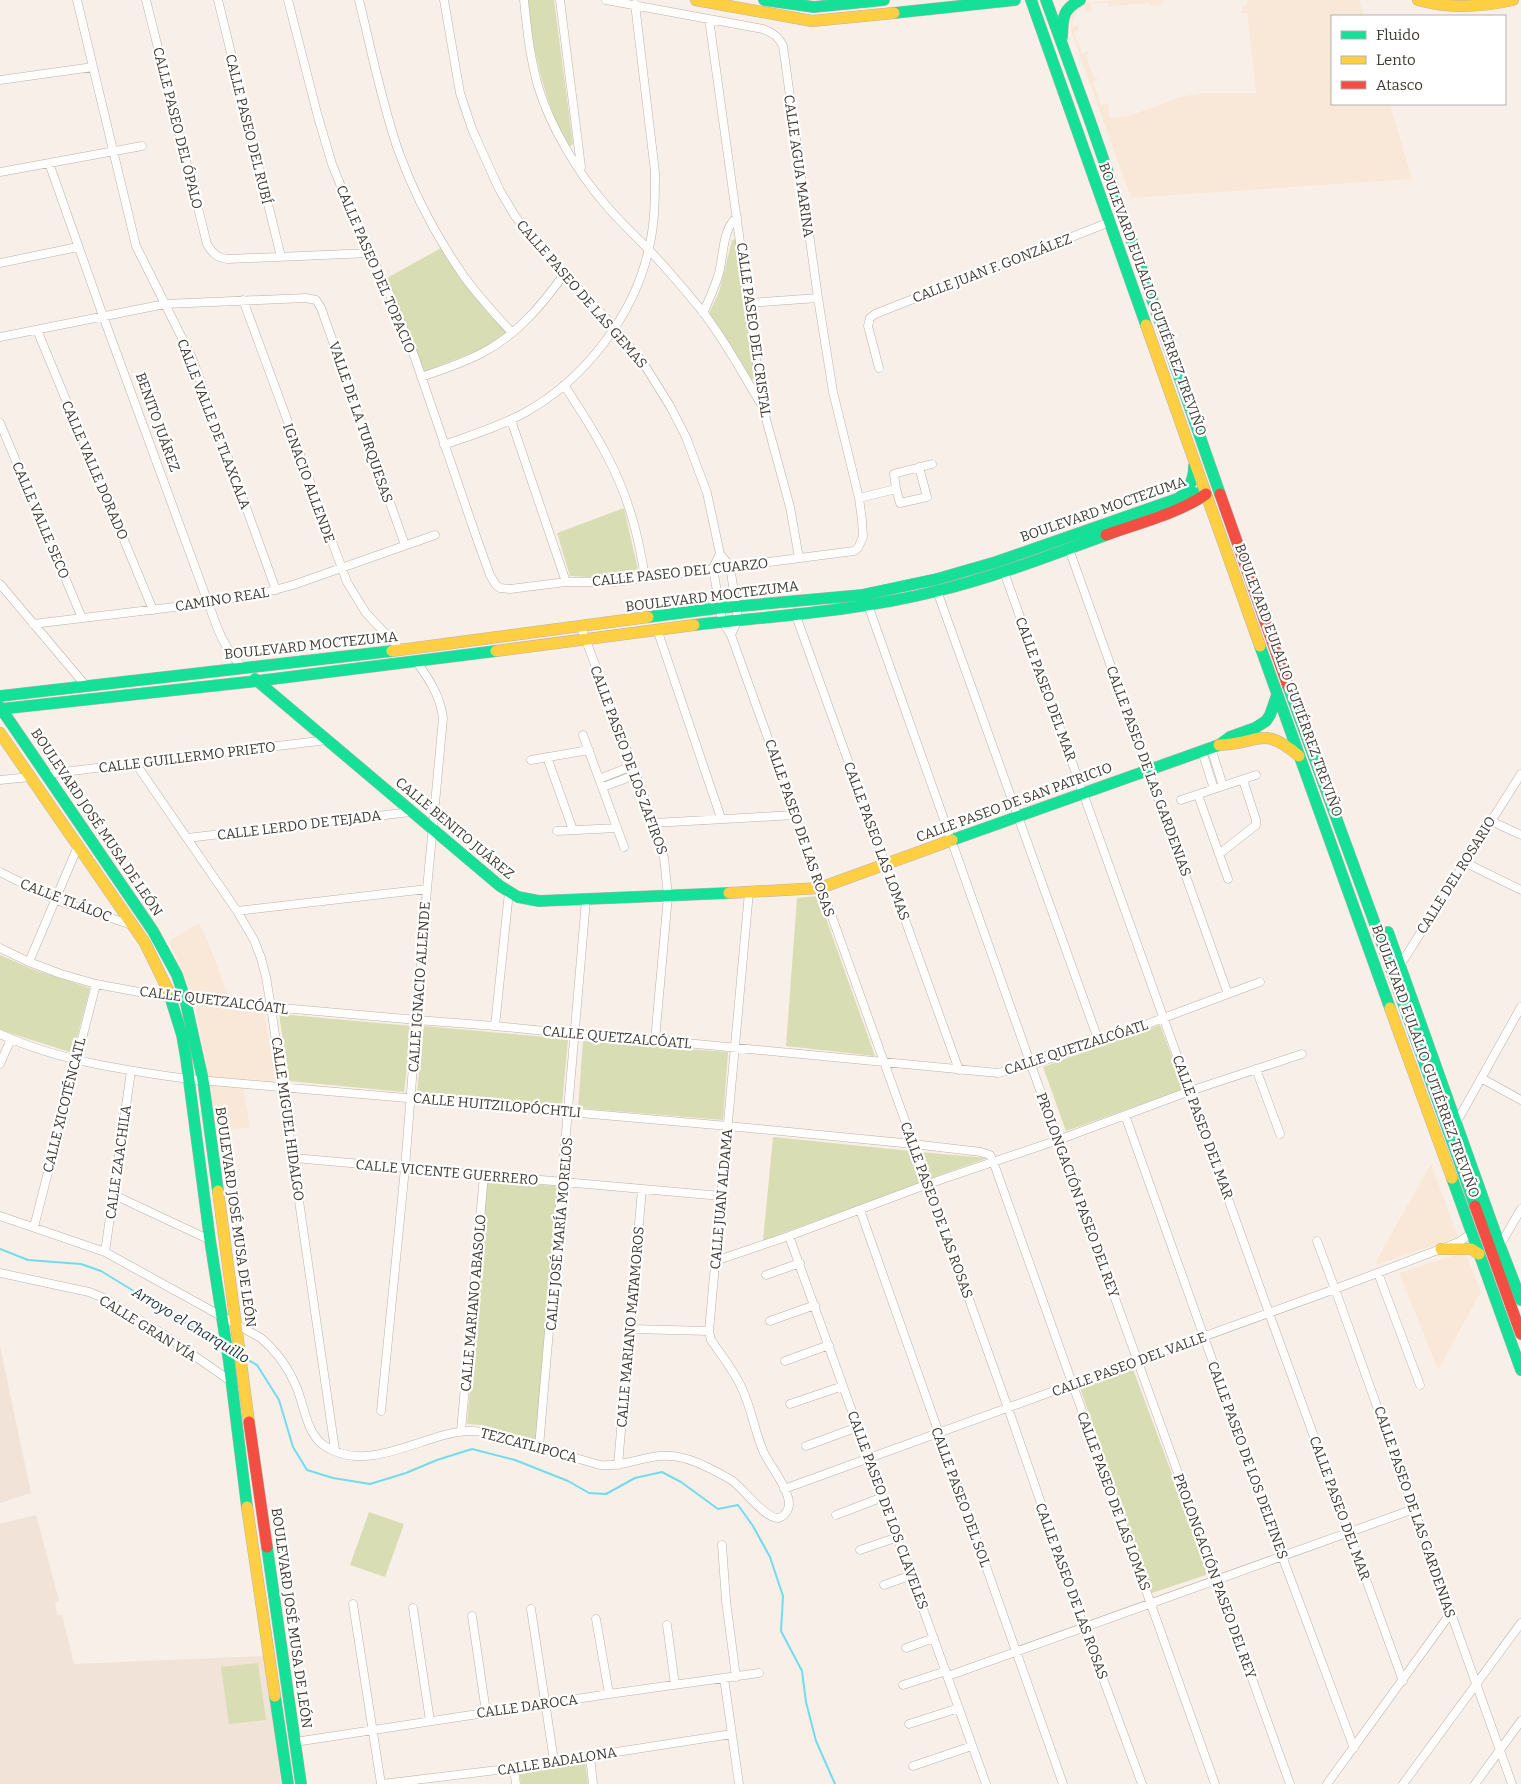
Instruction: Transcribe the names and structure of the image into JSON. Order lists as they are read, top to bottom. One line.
{"streets":{"main road":["BOULEVARD EULALIO GUTIÉRREZ TREVIÑO","BENITO JUÁREZ","BOULEVARD MOCTEZUMA","CALLE PASEO DE SAN PATRICIO","BOULEVARD JOSÉ MUSA DE LEÓN","CALLE BENITO JUÁREZ"],"street":["CALLE PASEO DEL ÓPALO","CALLE PASEO DEL RUBÍ","CALLE AGUA MARINA","CALLE JUAN F. GONZÁLEZ","CALLE PASEO DEL TOPACIO","CALLE PASEO DE LAS GEMAS","CALLE PASEO DEL CRISTAL","VALLE DE LA TURQUESAS","CALLE VALLE DE TLAXCALA","CALLE VALLE DORADO","IGNACIO ALLENDE","CALLE VALLE SECO","CALLE PASEO DEL CUARZO","CAMINO REAL","CALLE PASEO DEL MAR","CALLE GUILLERMO PRIETO","CALLE PASEO DE LOS ZAFIROS","CALLE PASEO DE LAS GARDENIAS","CALLE LERDO DE TEJADA","CALLE PASEO DE LAS ROSAS","CALLE PASEO LAS LOMAS","CALLE DEL ROSARIO","CALLE TLÁLOC","CALLE IGNACIO ALLENDE","CALLE QUETZALCÓATL","CALLE XICOTÉNCATL","CALLE HUITZILOPÓCHTLI","CALLE MIGUEL HIDALGO","CALLE ZAACHILA","CALLE VICENTE GUERRERO","PROLONGACIÓN PASEO DEL REY","CALLE JUAN ALDAMA","CALLE JOSÉ MARÍA MORELOS","CALLE MARIANO ABASOLO","CALLE MARIANO MATAMOROS","CALLE GRAN VÍA","CALLE PASEO DEL VALLE","TEZCATLIPOCA","CALLE PASEO DE LOS DELFINES","CALLE PASEO DEL SOL","CALLE PASEO DE LAS LOMAS","CALLE PASEO DE LOS CLAVELES","CALLE DAROCA","CALLE BADALONA"]},"crossings":[["CALLE PASEO DEL ÓPALO","CALLE PASEO DEL RUBÍ"],["CALLE AGUA MARINA","CALLE PASEO DEL CRISTAL"],["CALLE AGUA MARINA","CALLE PASEO DEL CUARZO"],["CALLE JUAN F. GONZÁLEZ","BOULEVARD EULALIO GUTIÉRREZ TREVIÑO"],["CALLE PASEO DEL TOPACIO","CALLE PASEO DEL CUARZO"],["CALLE PASEO DE LAS GEMAS","CALLE PASEO DEL CUARZO"],["BOULEVARD EULALIO GUTIÉRREZ TREVIÑO","BOULEVARD MOCTEZUMA"],["BOULEVARD EULALIO GUTIÉRREZ TREVIÑO","CALLE PASEO DE SAN PATRICIO"],["BOULEVARD EULALIO GUTIÉRREZ TREVIÑO","CALLE DEL ROSARIO"],["BOULEVARD EULALIO GUTIÉRREZ TREVIÑO","CALLE PASEO DEL VALLE"],["CALLE PASEO DEL CRISTAL","CALLE PASEO DEL CUARZO"],["BENITO JUÁREZ","BOULEVARD MOCTEZUMA"],["BENITO JUÁREZ","CAMINO REAL"],["BENITO JUÁREZ","CALLE BENITO JUÁREZ"],["VALLE DE LA TURQUESAS","IGNACIO ALLENDE"],["VALLE DE LA TURQUESAS","CAMINO REAL"],["CALLE VALLE DE TLAXCALA","CAMINO REAL"],["CALLE VALLE DORADO","CAMINO REAL"],["IGNACIO ALLENDE","BOULEVARD MOCTEZUMA"],["IGNACIO ALLENDE","CAMINO REAL"],["BOULEVARD MOCTEZUMA","CALLE PASEO DEL MAR"],["BOULEVARD MOCTEZUMA","CALLE PASEO DE LOS ZAFIROS"],["BOULEVARD MOCTEZUMA","CALLE PASEO DE LAS GARDENIAS"],["BOULEVARD MOCTEZUMA","BOULEVARD JOSÉ MUSA DE LEÓN"],["BOULEVARD MOCTEZUMA","CALLE BENITO JUÁREZ"],["BOULEVARD MOCTEZUMA","CALLE PASEO DE LAS ROSAS"],["BOULEVARD MOCTEZUMA","CALLE PASEO LAS LOMAS"],["BOULEVARD MOCTEZUMA","CALLE IGNACIO ALLENDE"],["BOULEVARD MOCTEZUMA","PROLONGACIÓN PASEO DEL REY"],["CALLE VALLE SECO","CAMINO REAL"],["CALLE PASEO DEL MAR","CALLE PASEO DE SAN PATRICIO"],["CALLE PASEO DEL MAR","CALLE QUETZALCÓATL"],["CALLE PASEO DEL MAR","CALLE PASEO DEL VALLE"],["CALLE GUILLERMO PRIETO","BOULEVARD JOSÉ MUSA DE LEÓN"],["CALLE GUILLERMO PRIETO","CALLE BENITO JUÁREZ"],["CALLE GUILLERMO PRIETO","CALLE MIGUEL HIDALGO"],["CALLE PASEO DE LOS ZAFIROS","CALLE BENITO JUÁREZ"],["CALLE PASEO DE LOS ZAFIROS","CALLE QUETZALCÓATL"],["CALLE PASEO DE LAS GARDENIAS","CALLE PASEO DE SAN PATRICIO"],["CALLE PASEO DE LAS GARDENIAS","CALLE QUETZALCÓATL"],["CALLE PASEO DE LAS GARDENIAS","CALLE PASEO DEL VALLE"],["CALLE PASEO DE SAN PATRICIO","CALLE BENITO JUÁREZ"],["CALLE PASEO DE SAN PATRICIO","CALLE PASEO DE LAS ROSAS"],["CALLE PASEO DE SAN PATRICIO","CALLE PASEO LAS LOMAS"],["CALLE PASEO DE SAN PATRICIO","PROLONGACIÓN PASEO DEL REY"],["BOULEVARD JOSÉ MUSA DE LEÓN","CALLE TLÁLOC"],["BOULEVARD JOSÉ MUSA DE LEÓN","CALLE QUETZALCÓATL"],["BOULEVARD JOSÉ MUSA DE LEÓN","CALLE HUITZILOPÓCHTLI"],["BOULEVARD JOSÉ MUSA DE LEÓN","CALLE GRAN VÍA"],["BOULEVARD JOSÉ MUSA DE LEÓN","TEZCATLIPOCA"],["BOULEVARD JOSÉ MUSA DE LEÓN","CALLE DAROCA"],["CALLE LERDO DE TEJADA","CALLE BENITO JUÁREZ"],["CALLE LERDO DE TEJADA","CALLE MIGUEL HIDALGO"],["CALLE BENITO JUÁREZ","CALLE PASEO DE LAS ROSAS"],["CALLE BENITO JUÁREZ","CALLE IGNACIO ALLENDE"],["CALLE BENITO JUÁREZ","CALLE JUAN ALDAMA"],["CALLE BENITO JUÁREZ","CALLE JOSÉ MARÍA MORELOS"],["CALLE PASEO DE LAS ROSAS","CALLE QUETZALCÓATL"],["CALLE PASEO DE LAS ROSAS","CALLE HUITZILOPÓCHTLI"],["CALLE PASEO DE LAS ROSAS","CALLE PASEO DEL VALLE"],["CALLE PASEO LAS LOMAS","CALLE QUETZALCÓATL"],["CALLE IGNACIO ALLENDE","CALLE QUETZALCÓATL"],["CALLE IGNACIO ALLENDE","CALLE HUITZILOPÓCHTLI"],["CALLE IGNACIO ALLENDE","CALLE VICENTE GUERRERO"],["CALLE QUETZALCÓATL","CALLE XICOTÉNCATL"],["CALLE QUETZALCÓATL","CALLE MIGUEL HIDALGO"],["CALLE QUETZALCÓATL","PROLONGACIÓN PASEO DEL REY"],["CALLE QUETZALCÓATL","CALLE JUAN ALDAMA"],["CALLE QUETZALCÓATL","CALLE JOSÉ MARÍA MORELOS"],["CALLE XICOTÉNCATL","CALLE HUITZILOPÓCHTLI"],["CALLE XICOTÉNCATL","TEZCATLIPOCA"],["CALLE HUITZILOPÓCHTLI","CALLE MIGUEL HIDALGO"],["CALLE HUITZILOPÓCHTLI","CALLE ZAACHILA"],["CALLE HUITZILOPÓCHTLI","CALLE JUAN ALDAMA"],["CALLE HUITZILOPÓCHTLI","CALLE JOSÉ MARÍA MORELOS"],["CALLE HUITZILOPÓCHTLI","CALLE PASEO DE LAS LOMAS"],["CALLE MIGUEL HIDALGO","CALLE VICENTE GUERRERO"],["CALLE MIGUEL HIDALGO","TEZCATLIPOCA"],["CALLE ZAACHILA","TEZCATLIPOCA"],["CALLE VICENTE GUERRERO","CALLE JUAN ALDAMA"],["CALLE VICENTE GUERRERO","CALLE JOSÉ MARÍA MORELOS"],["CALLE VICENTE GUERRERO","CALLE MARIANO ABASOLO"],["CALLE VICENTE GUERRERO","CALLE MARIANO MATAMOROS"],["PROLONGACIÓN PASEO DEL REY","CALLE PASEO DEL VALLE"],["CALLE JOSÉ MARÍA MORELOS","TEZCATLIPOCA"],["CALLE MARIANO ABASOLO","TEZCATLIPOCA"],["CALLE MARIANO MATAMOROS","TEZCATLIPOCA"],["CALLE PASEO DEL VALLE","TEZCATLIPOCA"],["CALLE PASEO DEL VALLE","CALLE PASEO DE LOS DELFINES"],["CALLE PASEO DEL VALLE","CALLE PASEO DEL SOL"],["CALLE PASEO DEL VALLE","CALLE PASEO DE LAS LOMAS"],["CALLE PASEO DEL VALLE","CALLE PASEO DE LOS CLAVELES"]],"water":["Arroyo el Charquillo"],"legend":["Fluido","Lento","Atasco"]}
